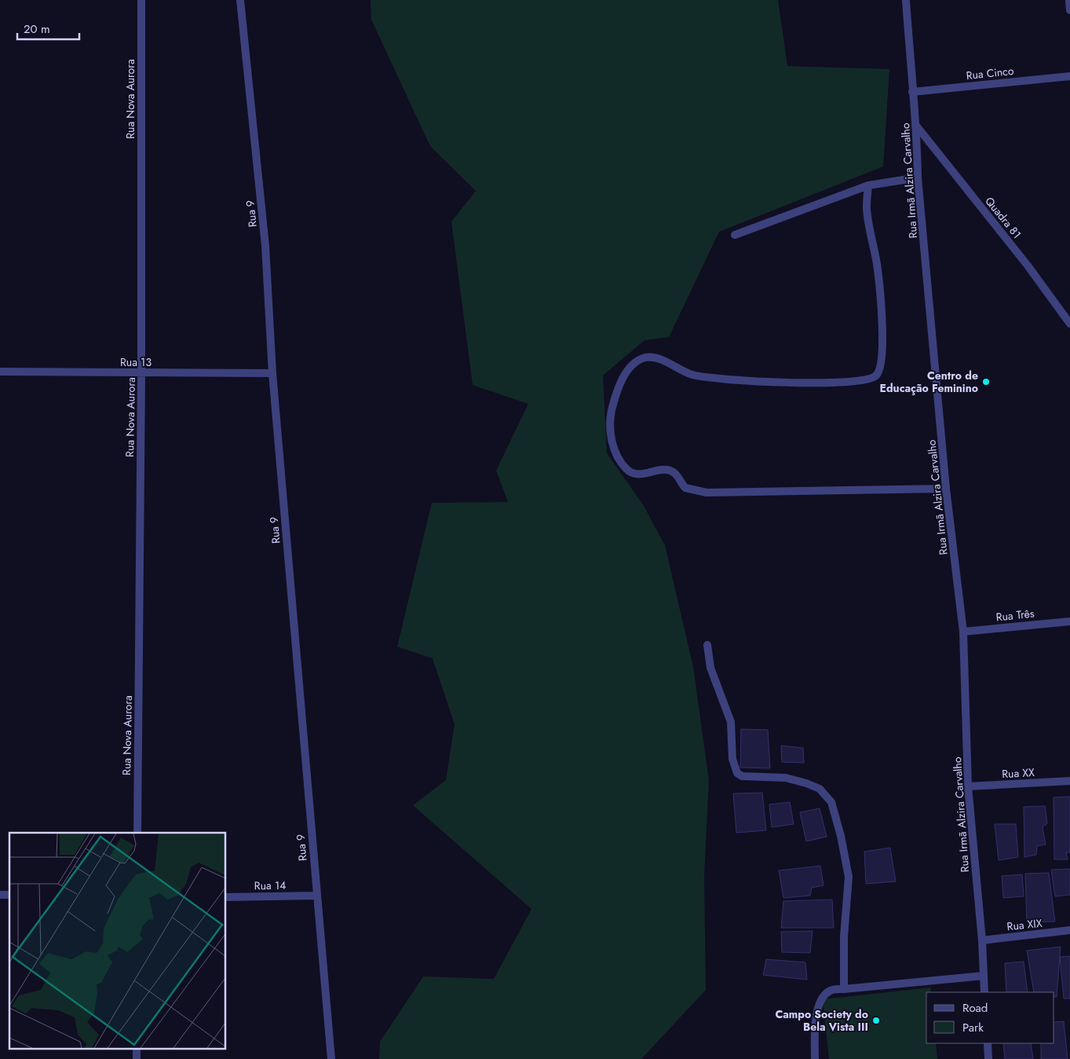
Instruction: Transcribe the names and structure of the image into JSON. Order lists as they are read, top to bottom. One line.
{"streets":{"street":["Rua Cinco","Rua Nova Aurora","Rua Irmã Alzira Carvalho","Rua 9","Quadra 81","Rua 13","Rua Três","Rua XX","Rua 14","Rua XIX"]},"crossings":[["Rua Cinco","Rua Irmã Alzira Carvalho"],["Rua Nova Aurora","Rua 13"],["Rua Irmã Alzira Carvalho","Quadra 81"],["Rua Irmã Alzira Carvalho","Rua Três"],["Rua Irmã Alzira Carvalho","Rua XX"],["Rua Irmã Alzira Carvalho","Rua XIX"],["Rua 9","Rua 13"],["Rua 9","Rua 14"]],"places":["Centro de Educação Feminino","Campo Society do Bela Vista III"],"legend":["Road","Park"],"scale_bar":"20 m"}
